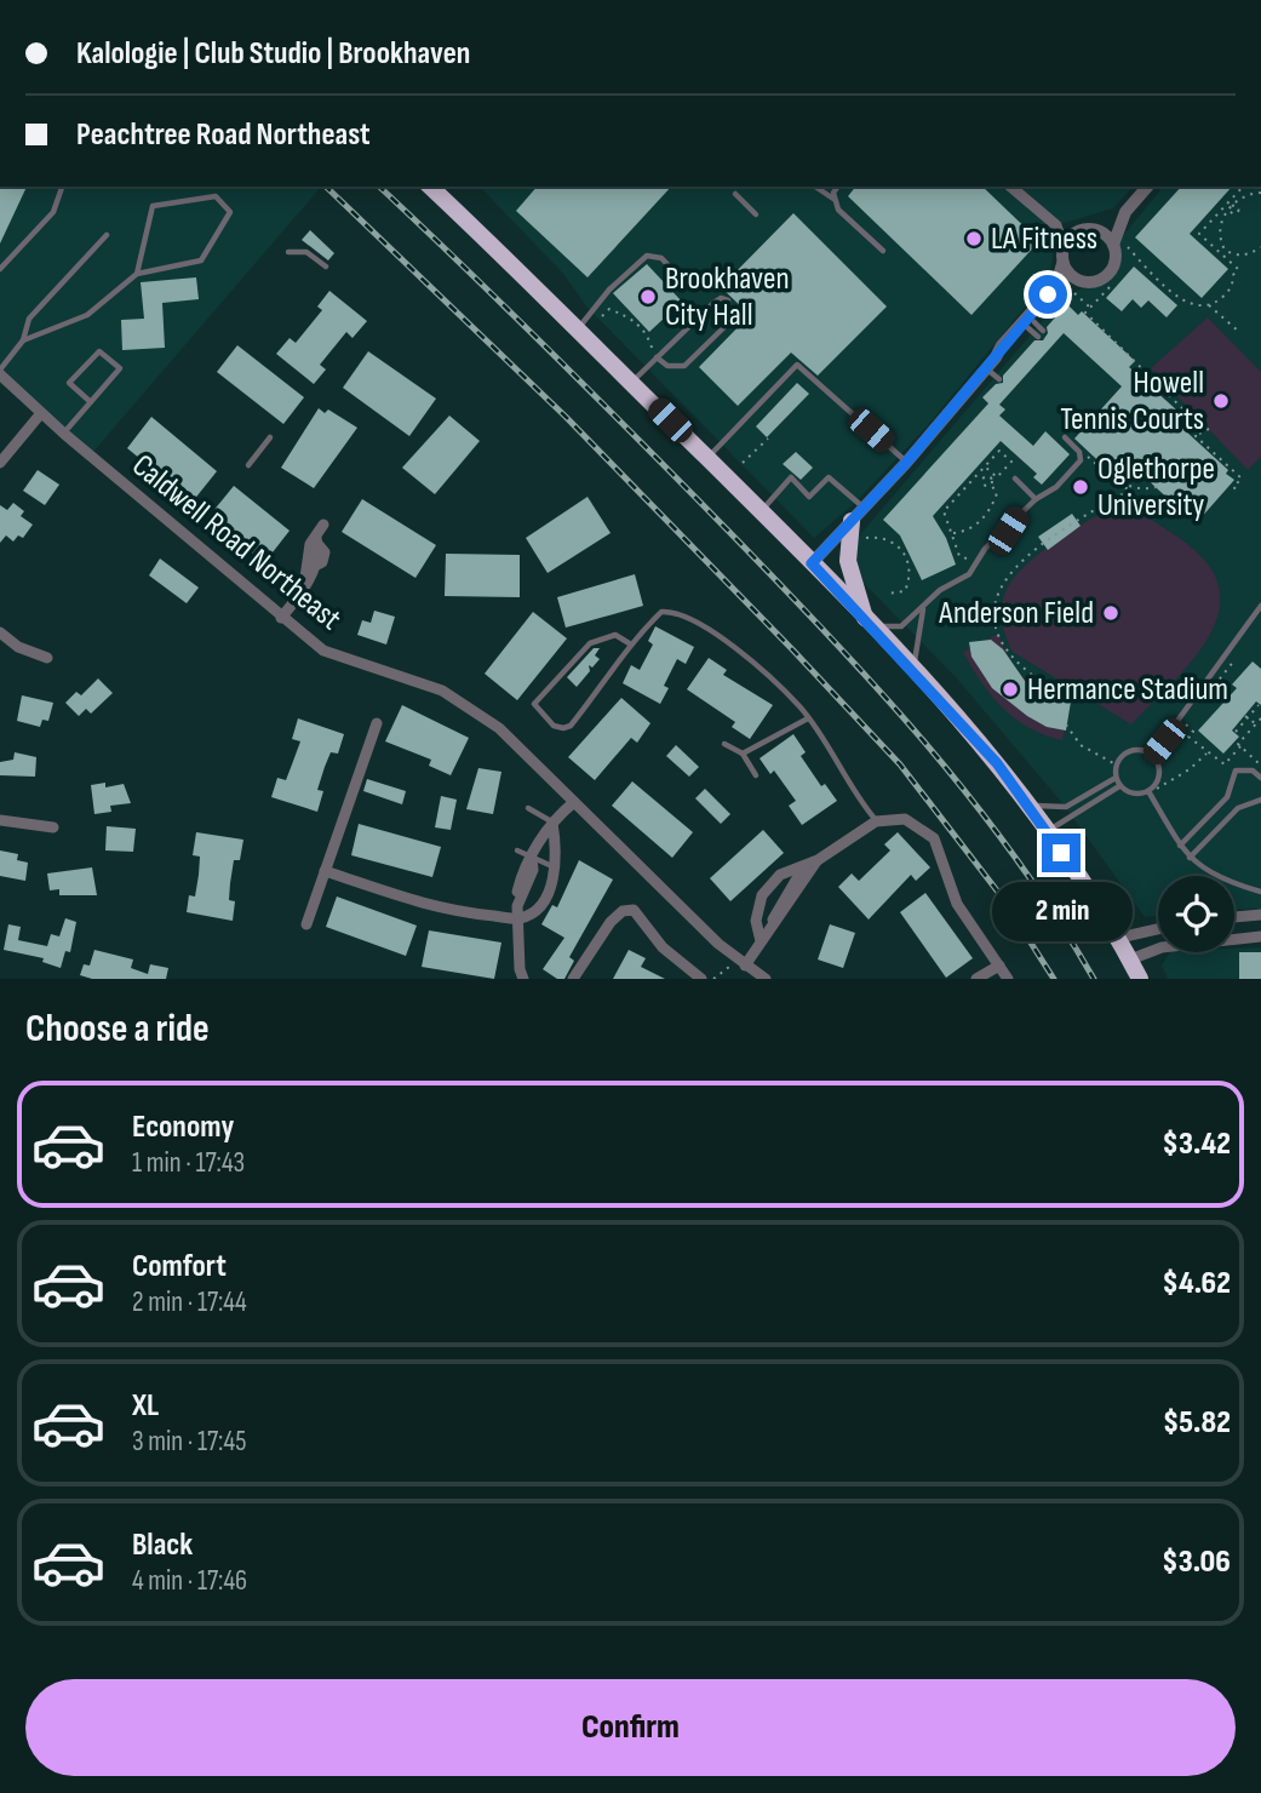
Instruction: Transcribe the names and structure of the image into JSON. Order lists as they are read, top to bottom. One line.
{"streets":{"street":["Caldwell Road Northeast"]},"places":["LA Fitness","Brookhaven City Hall","Howell Tennis Courts","Oglethorpe University","Anderson Field","Hermance Stadium"],"page":{"banner":["Kalologie | Club Studio | Brookhaven","Peachtree Road Northeast"],"bubble":"2 min","heading":"Choose a ride","list":[{"name":"Economy","note":"1 min · 17:43","value":"$3.42"},{"name":"Comfort","note":"2 min · 17:44","value":"$4.62"},{"name":"XL","note":"3 min · 17:45","value":"$5.82"},{"name":"Black","note":"4 min · 17:46","value":"$3.06"}],"buttons":"Confirm"}}
